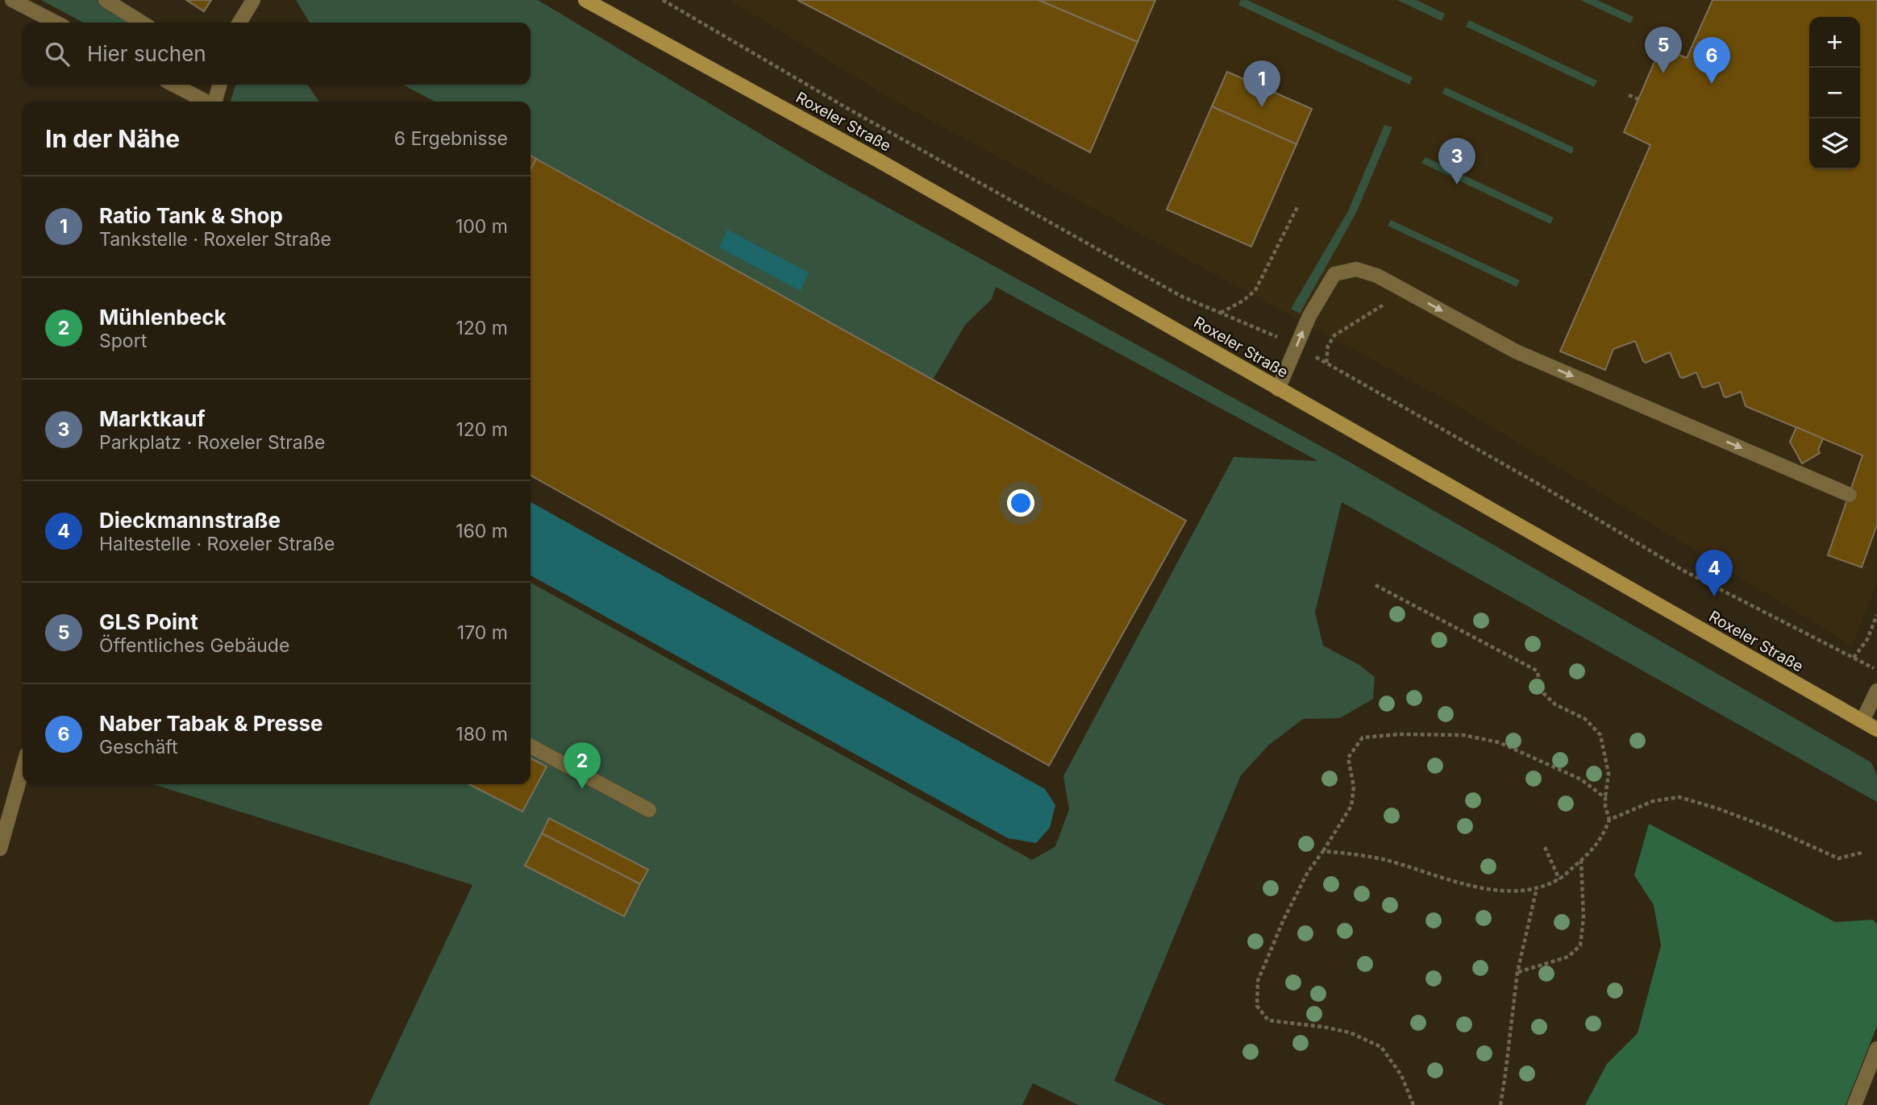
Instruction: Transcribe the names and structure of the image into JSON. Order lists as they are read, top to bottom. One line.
{"streets":{"main road":["Roxeler Straße"]},"page":{"map_buttons":["+","−"],"search":"Hier suchen","pins":["5","6","1","3","4","2"],"heading":["In der Nähe","6 Ergebnisse"],"list":[{"mark":"1","name":"Ratio Tank & Shop","note":"Tankstelle · Roxeler Straße","value":"100 m"},{"mark":"2","name":"Mühlenbeck","note":"Sport","value":"120 m"},{"mark":"3","name":"Marktkauf","note":"Parkplatz · Roxeler Straße","value":"120 m"},{"mark":"4","name":"Dieckmannstraße","note":"Haltestelle · Roxeler Straße","value":"160 m"},{"mark":"5","name":"GLS Point","note":"Öffentliches Gebäude","value":"170 m"},{"mark":"6","name":"Naber Tabak & Presse","note":"Geschäft","value":"180 m"}]}}
